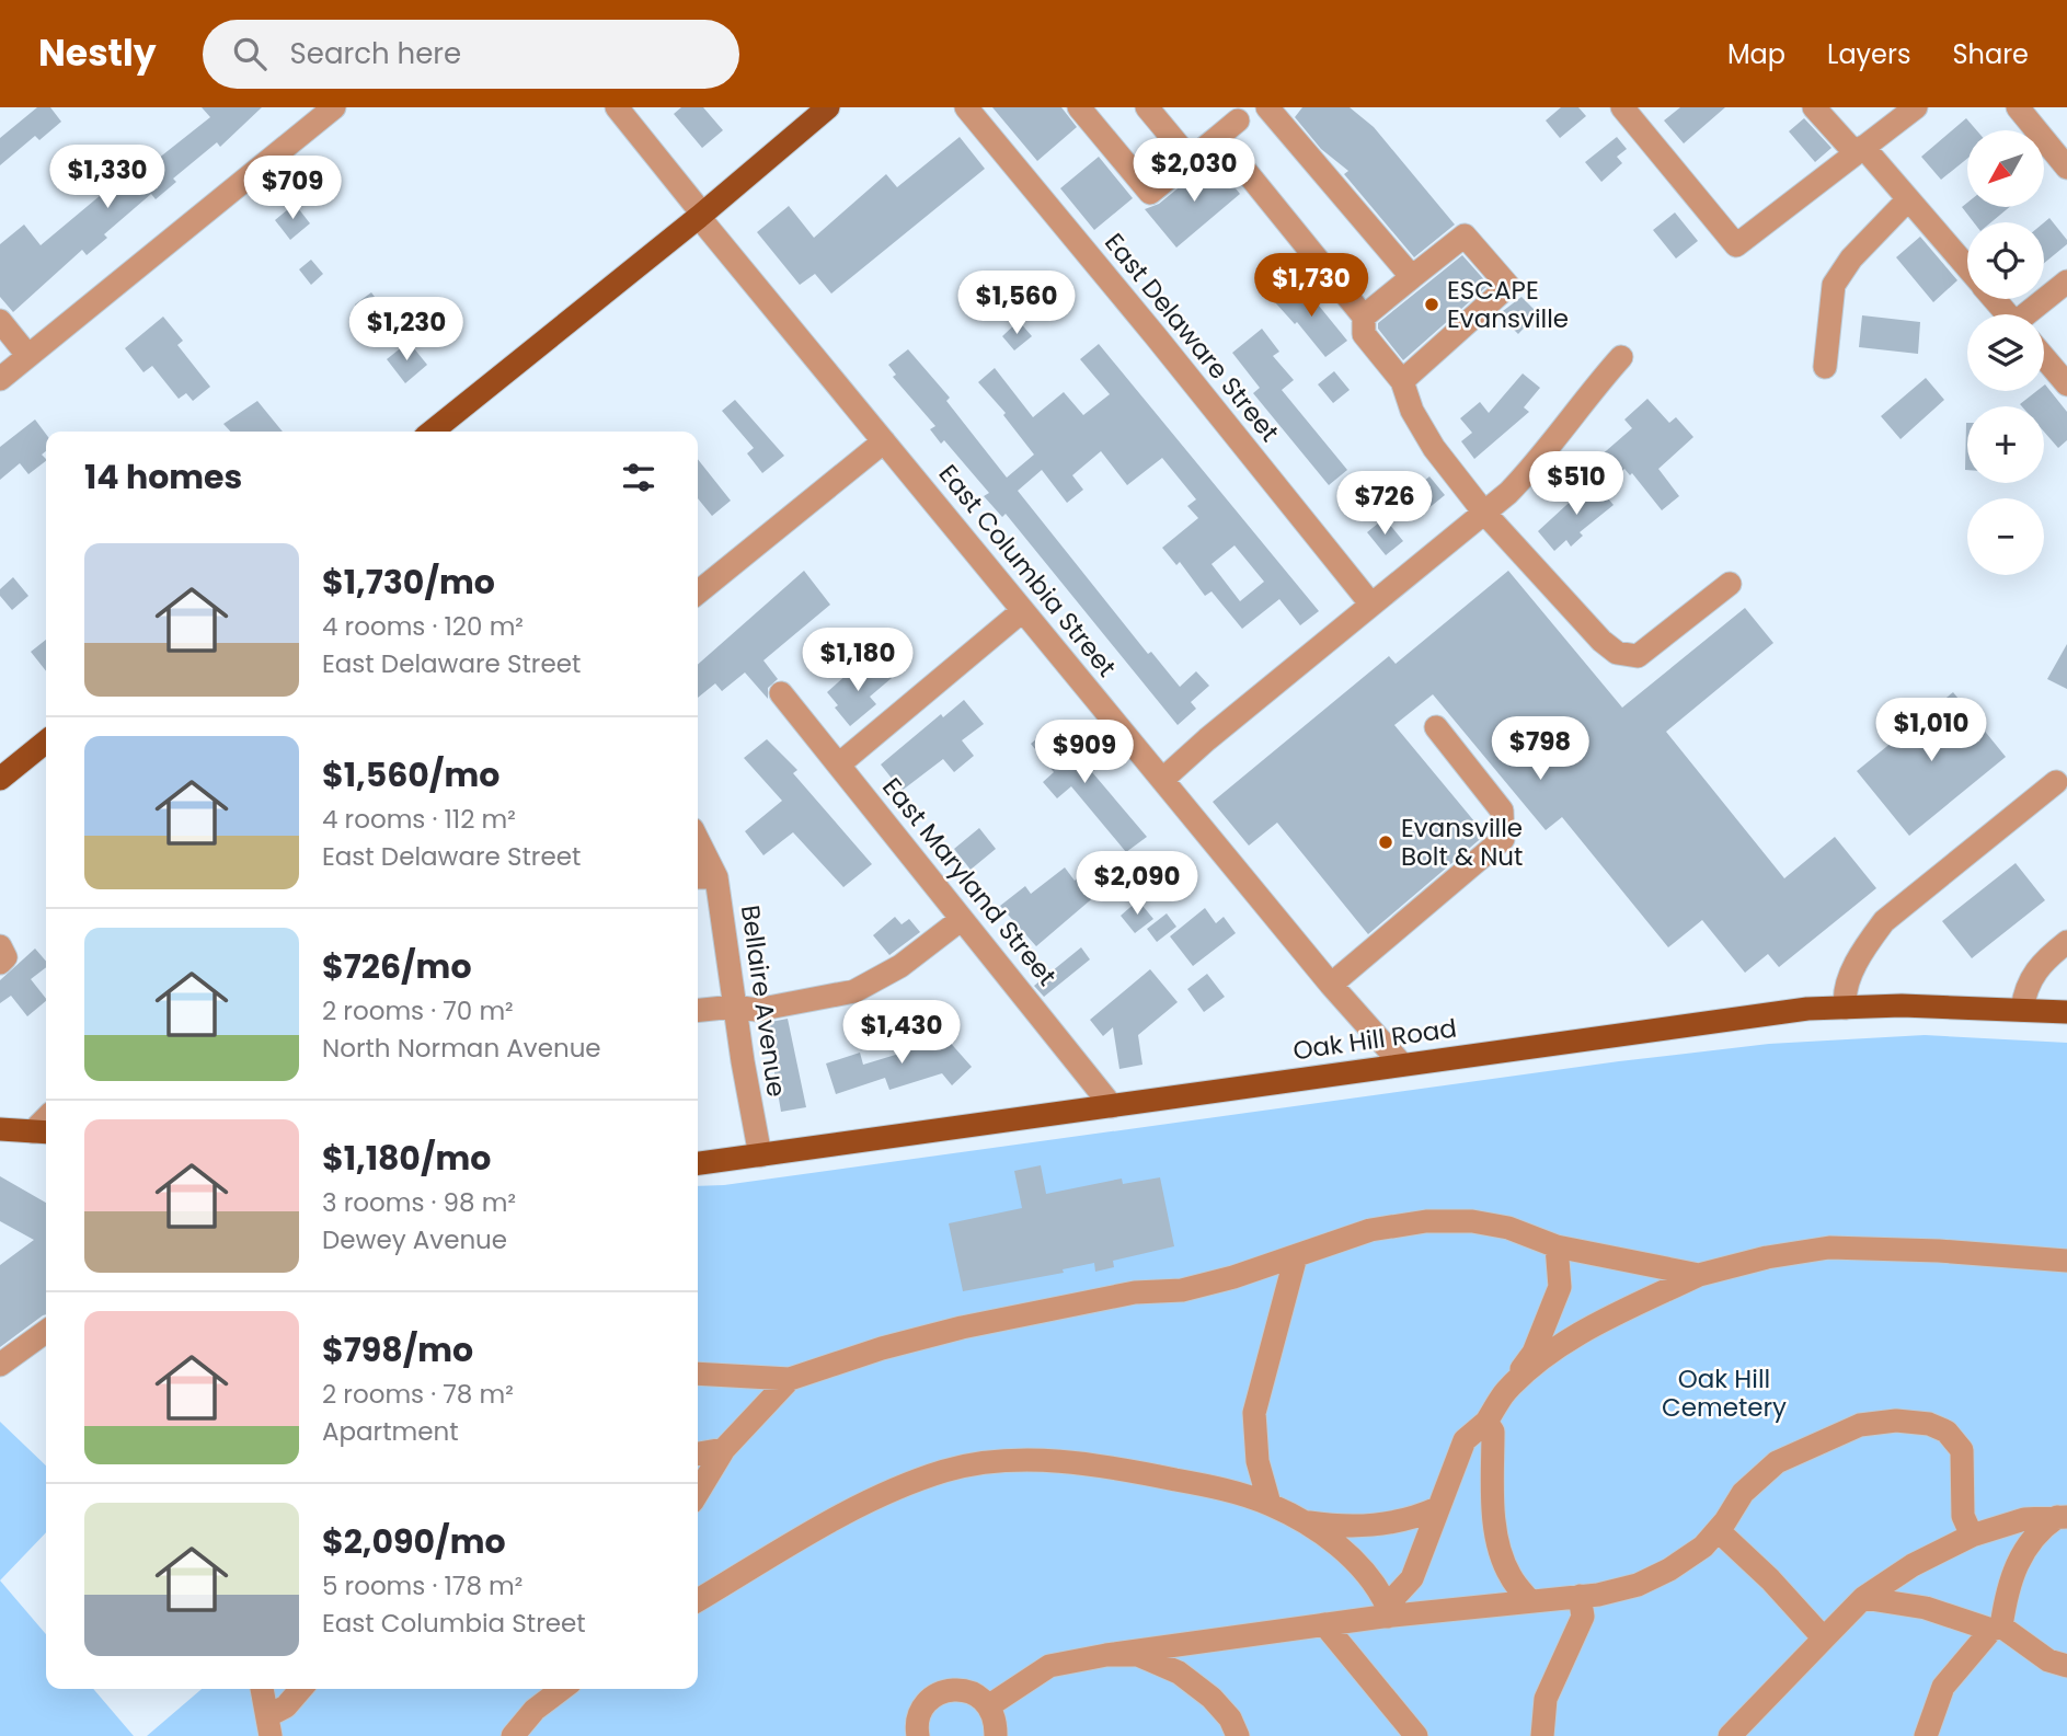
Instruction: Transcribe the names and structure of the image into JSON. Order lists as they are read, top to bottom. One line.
{"streets":{"main road":["Oak Hill Road"],"street":["East Delaware Street","East Columbia Street","East Maryland Street","Bellaire Avenue"]},"crossings":[["East Columbia Street","Oak Hill Road"],["East Maryland Street","Oak Hill Road"],["Bellaire Avenue","Oak Hill Road"]],"parks":["Oak Hill Cemetery"],"places":["ESCAPE Evansville","Evansville Bolt & Nut"],"north":"bottom left","page":{"header":"Nestly","search":"Search here","nav":["Map","Layers","Share"],"map_buttons":["+","−"],"price":["$2,030","$1,330","$709","$1,730","$1,560","$1,230","$510","$726","$1,180","$1,010","$798","$909","$2,090","$1,430"],"heading":"14 homes","list":[{"name":"$1,730/mo","note":"4 rooms · 120 m² · East Delaware Street"},{"name":"$1,560/mo","note":"4 rooms · 112 m² · East Delaware Street"},{"name":"$726/mo","note":"2 rooms · 70 m² · North Norman Avenue"},{"name":"$1,180/mo","note":"3 rooms · 98 m² · Dewey Avenue"},{"name":"$798/mo","note":"2 rooms · 78 m² · Apartment"},{"name":"$2,090/mo","note":"5 rooms · 178 m² · East Columbia Street"}]}}
